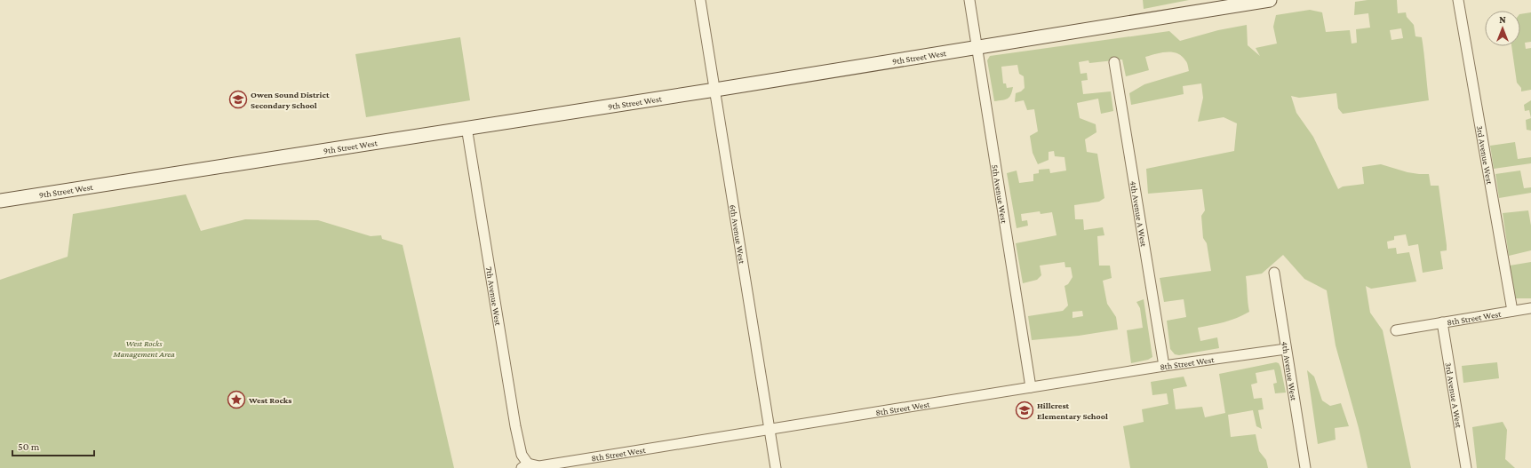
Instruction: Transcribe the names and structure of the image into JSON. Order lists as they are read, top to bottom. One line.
{"streets":{"street":["9th Street West","3rd Avenue West","5th Avenue West","4th Avenue A West","6th Avenue West","7th Avenue West","8th Street West","4th Avenue West","3rd Avenue A West"]},"crossings":[["9th Street West","5th Avenue West"],["9th Street West","6th Avenue West"],["9th Street West","7th Avenue West"],["3rd Avenue West","8th Street West"],["5th Avenue West","8th Street West"],["4th Avenue A West","8th Street West"],["6th Avenue West","8th Street West"],["7th Avenue West","8th Street West"],["8th Street West","4th Avenue West"],["8th Street West","3rd Avenue A West"]],"parks":["West Rocks Management Area"],"places":{"school or university":["Owen Sound District Secondary School","Hillcrest Elementary School"],"place":["West Rocks"]},"scale_bar":"50 m","north":"top"}
